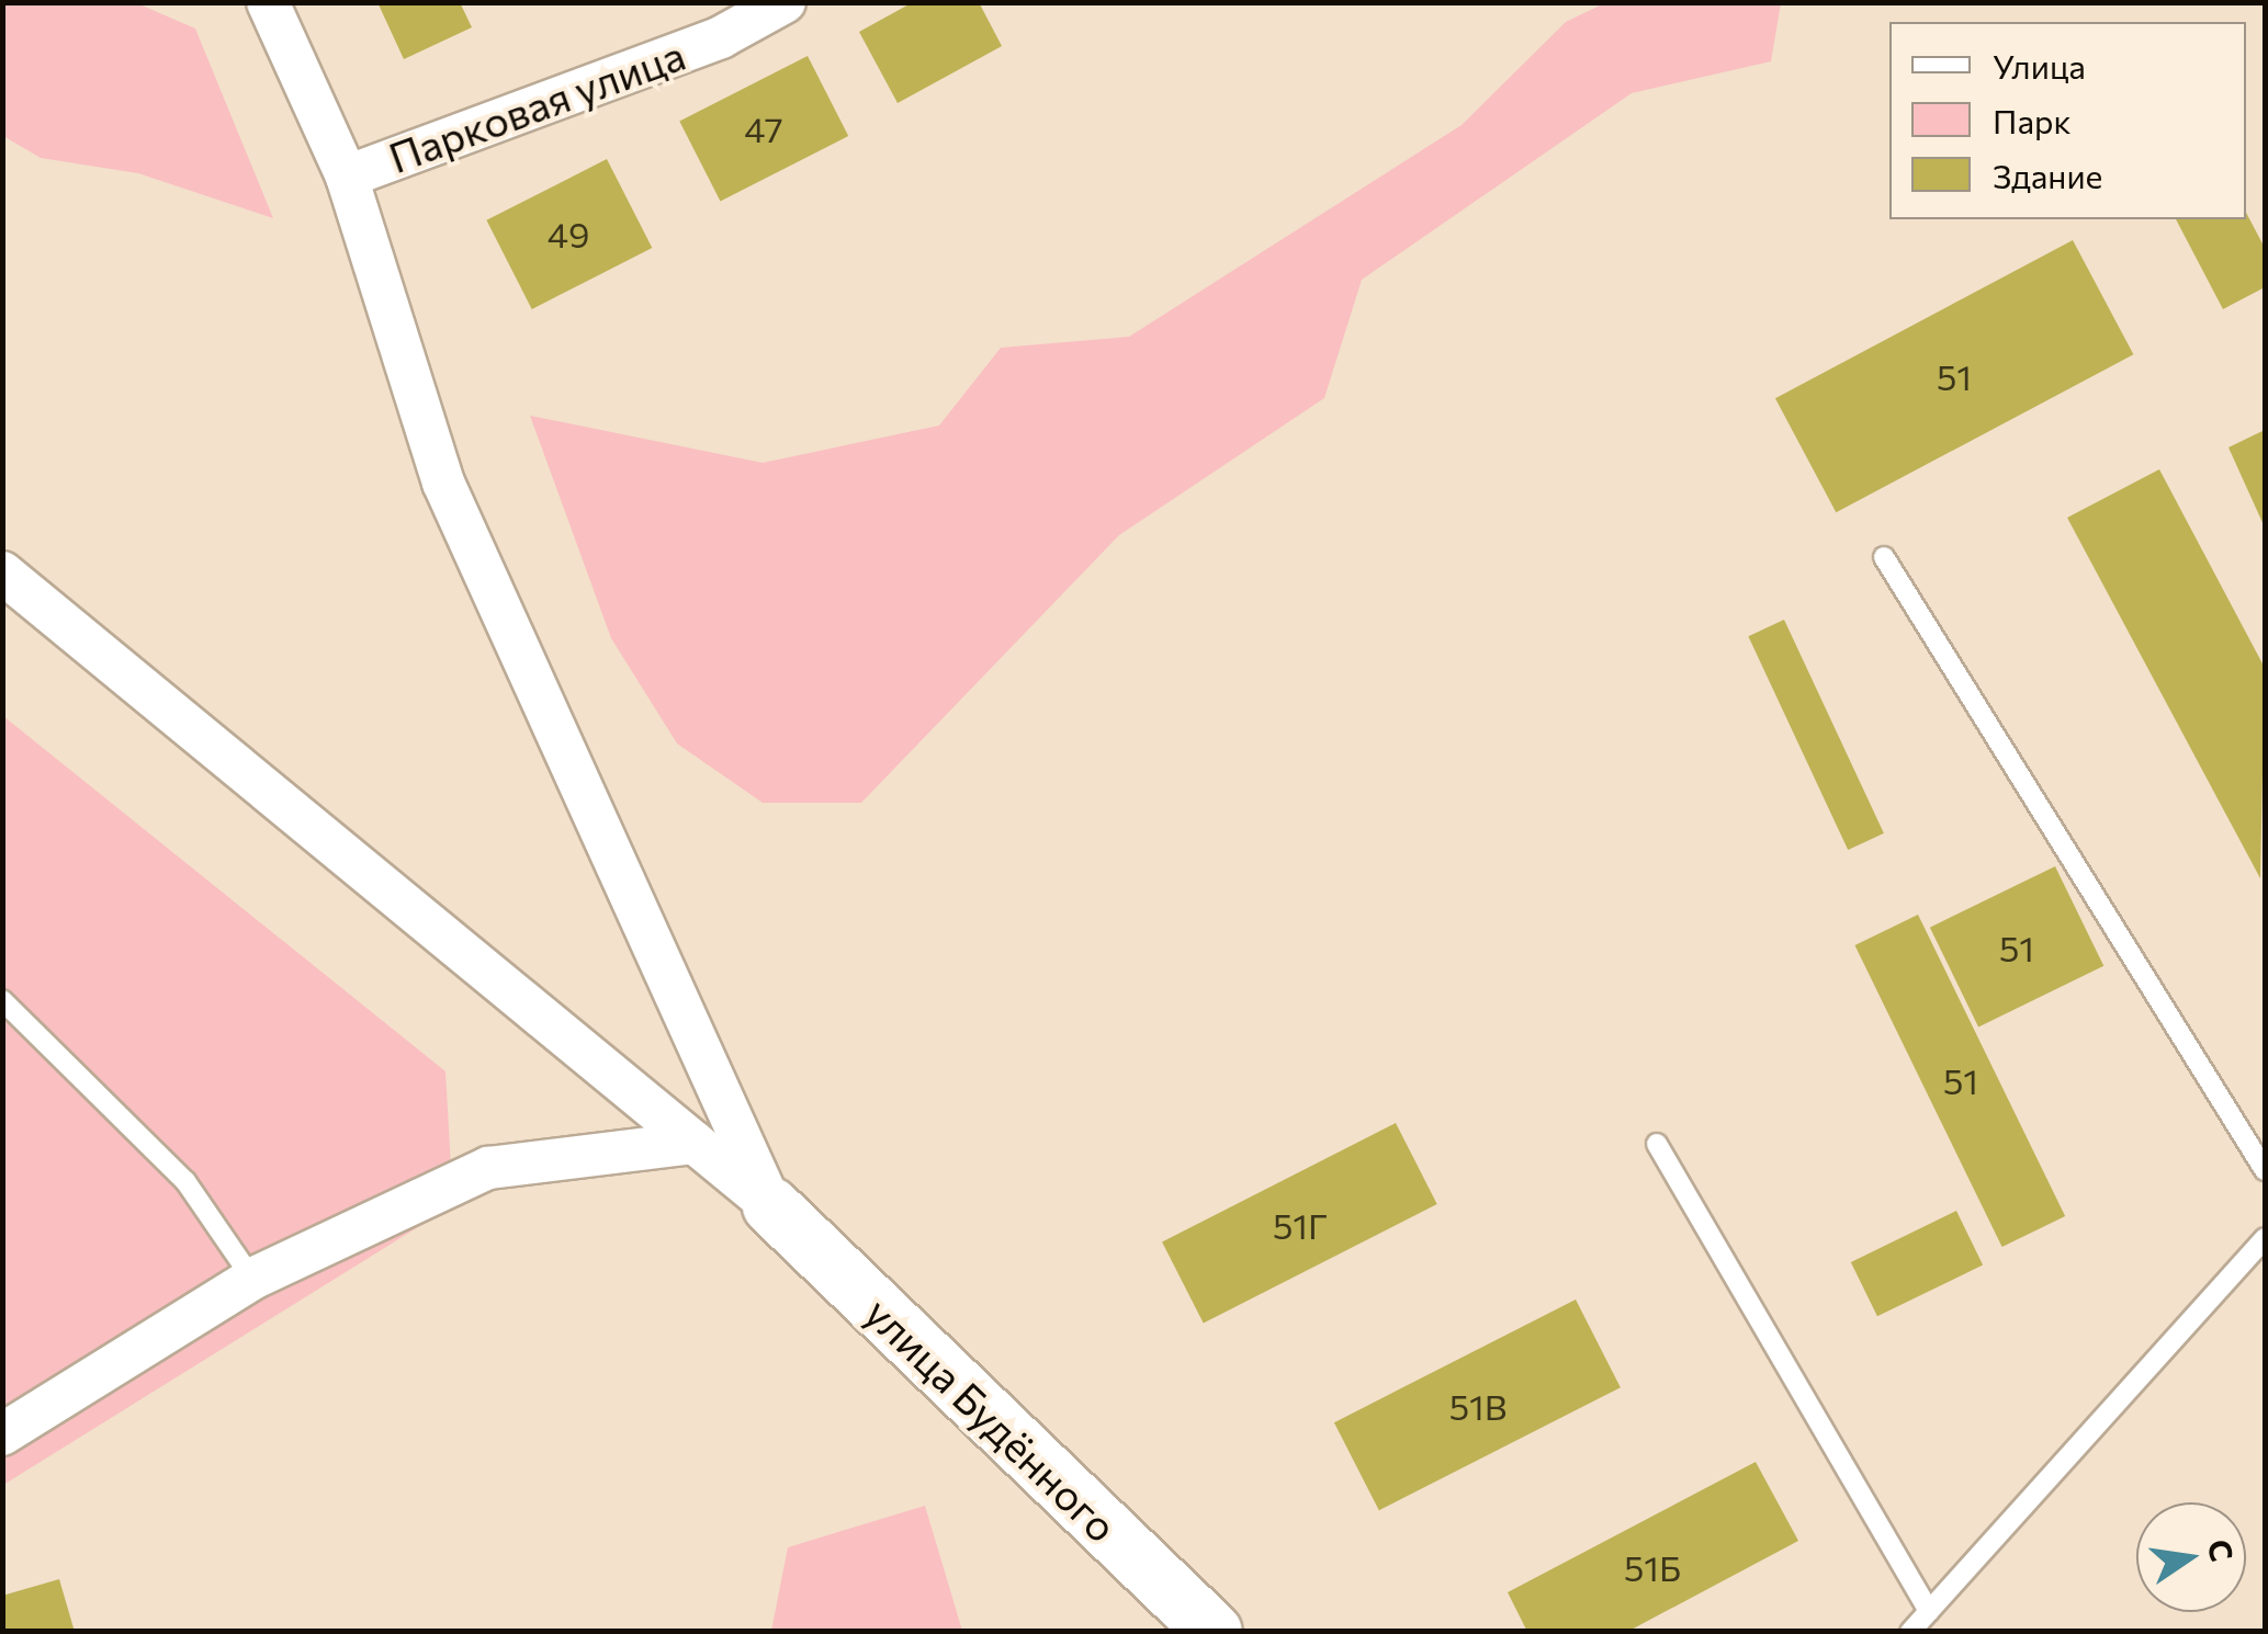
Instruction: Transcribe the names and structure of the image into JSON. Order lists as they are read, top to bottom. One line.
{"streets":{"street":["Парковая улица","улица Будённого"]},"house_numbers":["47","49","51","51","51","51Г","51В","51Б"],"legend":["Улица","Парк","Здание"],"north":"right"}
